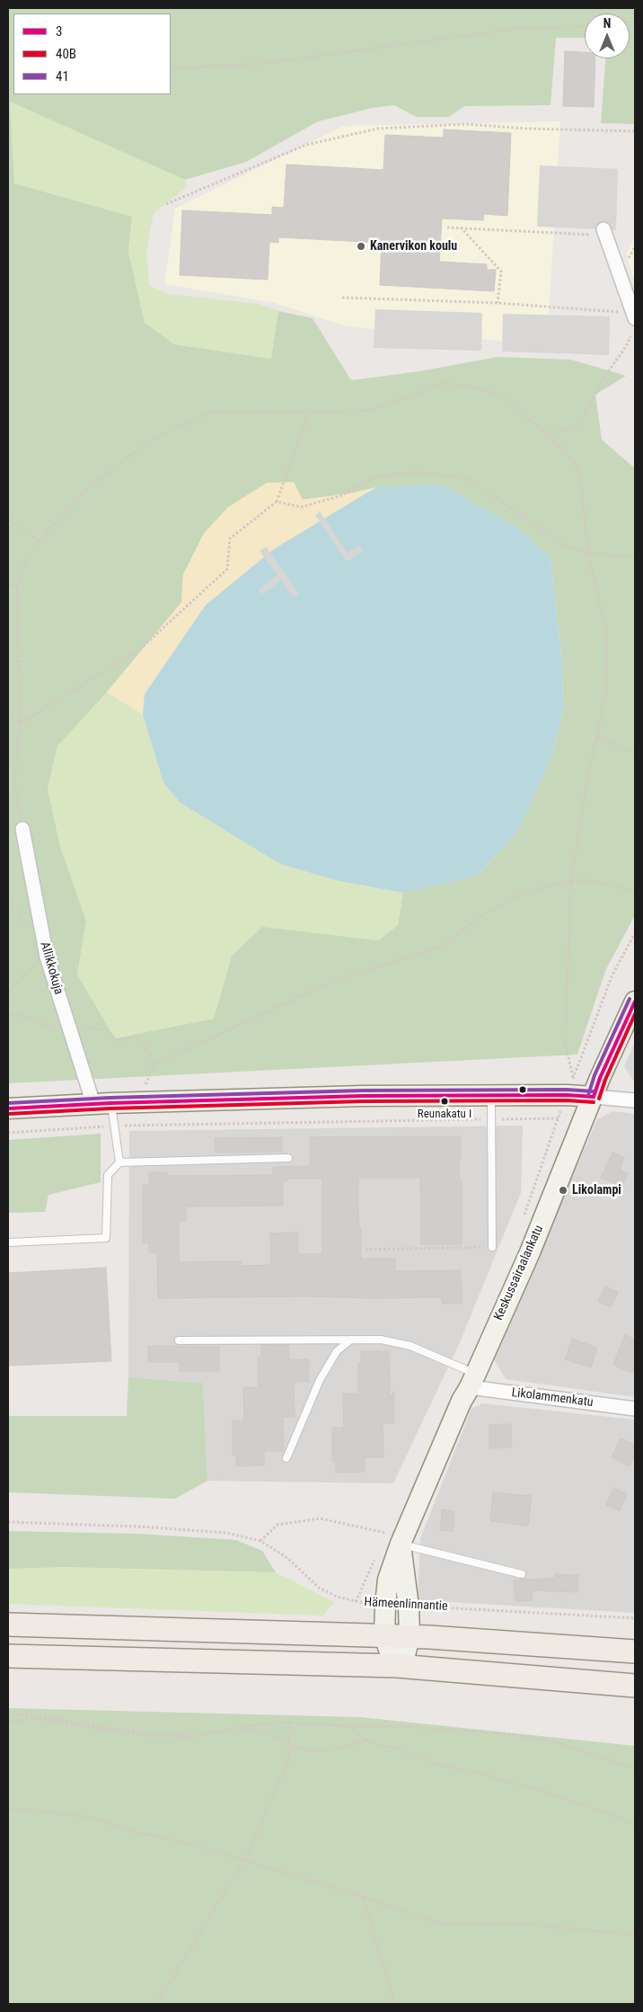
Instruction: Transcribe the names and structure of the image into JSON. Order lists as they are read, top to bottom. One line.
{"streets":{"street":["Allikkokuja","Keskussairaalankatu","Likolammenkatu"],"path":["Hämeenlinnantie"]},"crossings":[["Keskussairaalankatu","Likolammenkatu"],["Keskussairaalankatu","Hämeenlinnantie"]],"places":["Kanervikon koulu","Reunakatu I","Likolampi"],"lines":["transit line 41","transit line 3","transit line 40B"],"legend":["3","40B","41"],"north":"top"}
